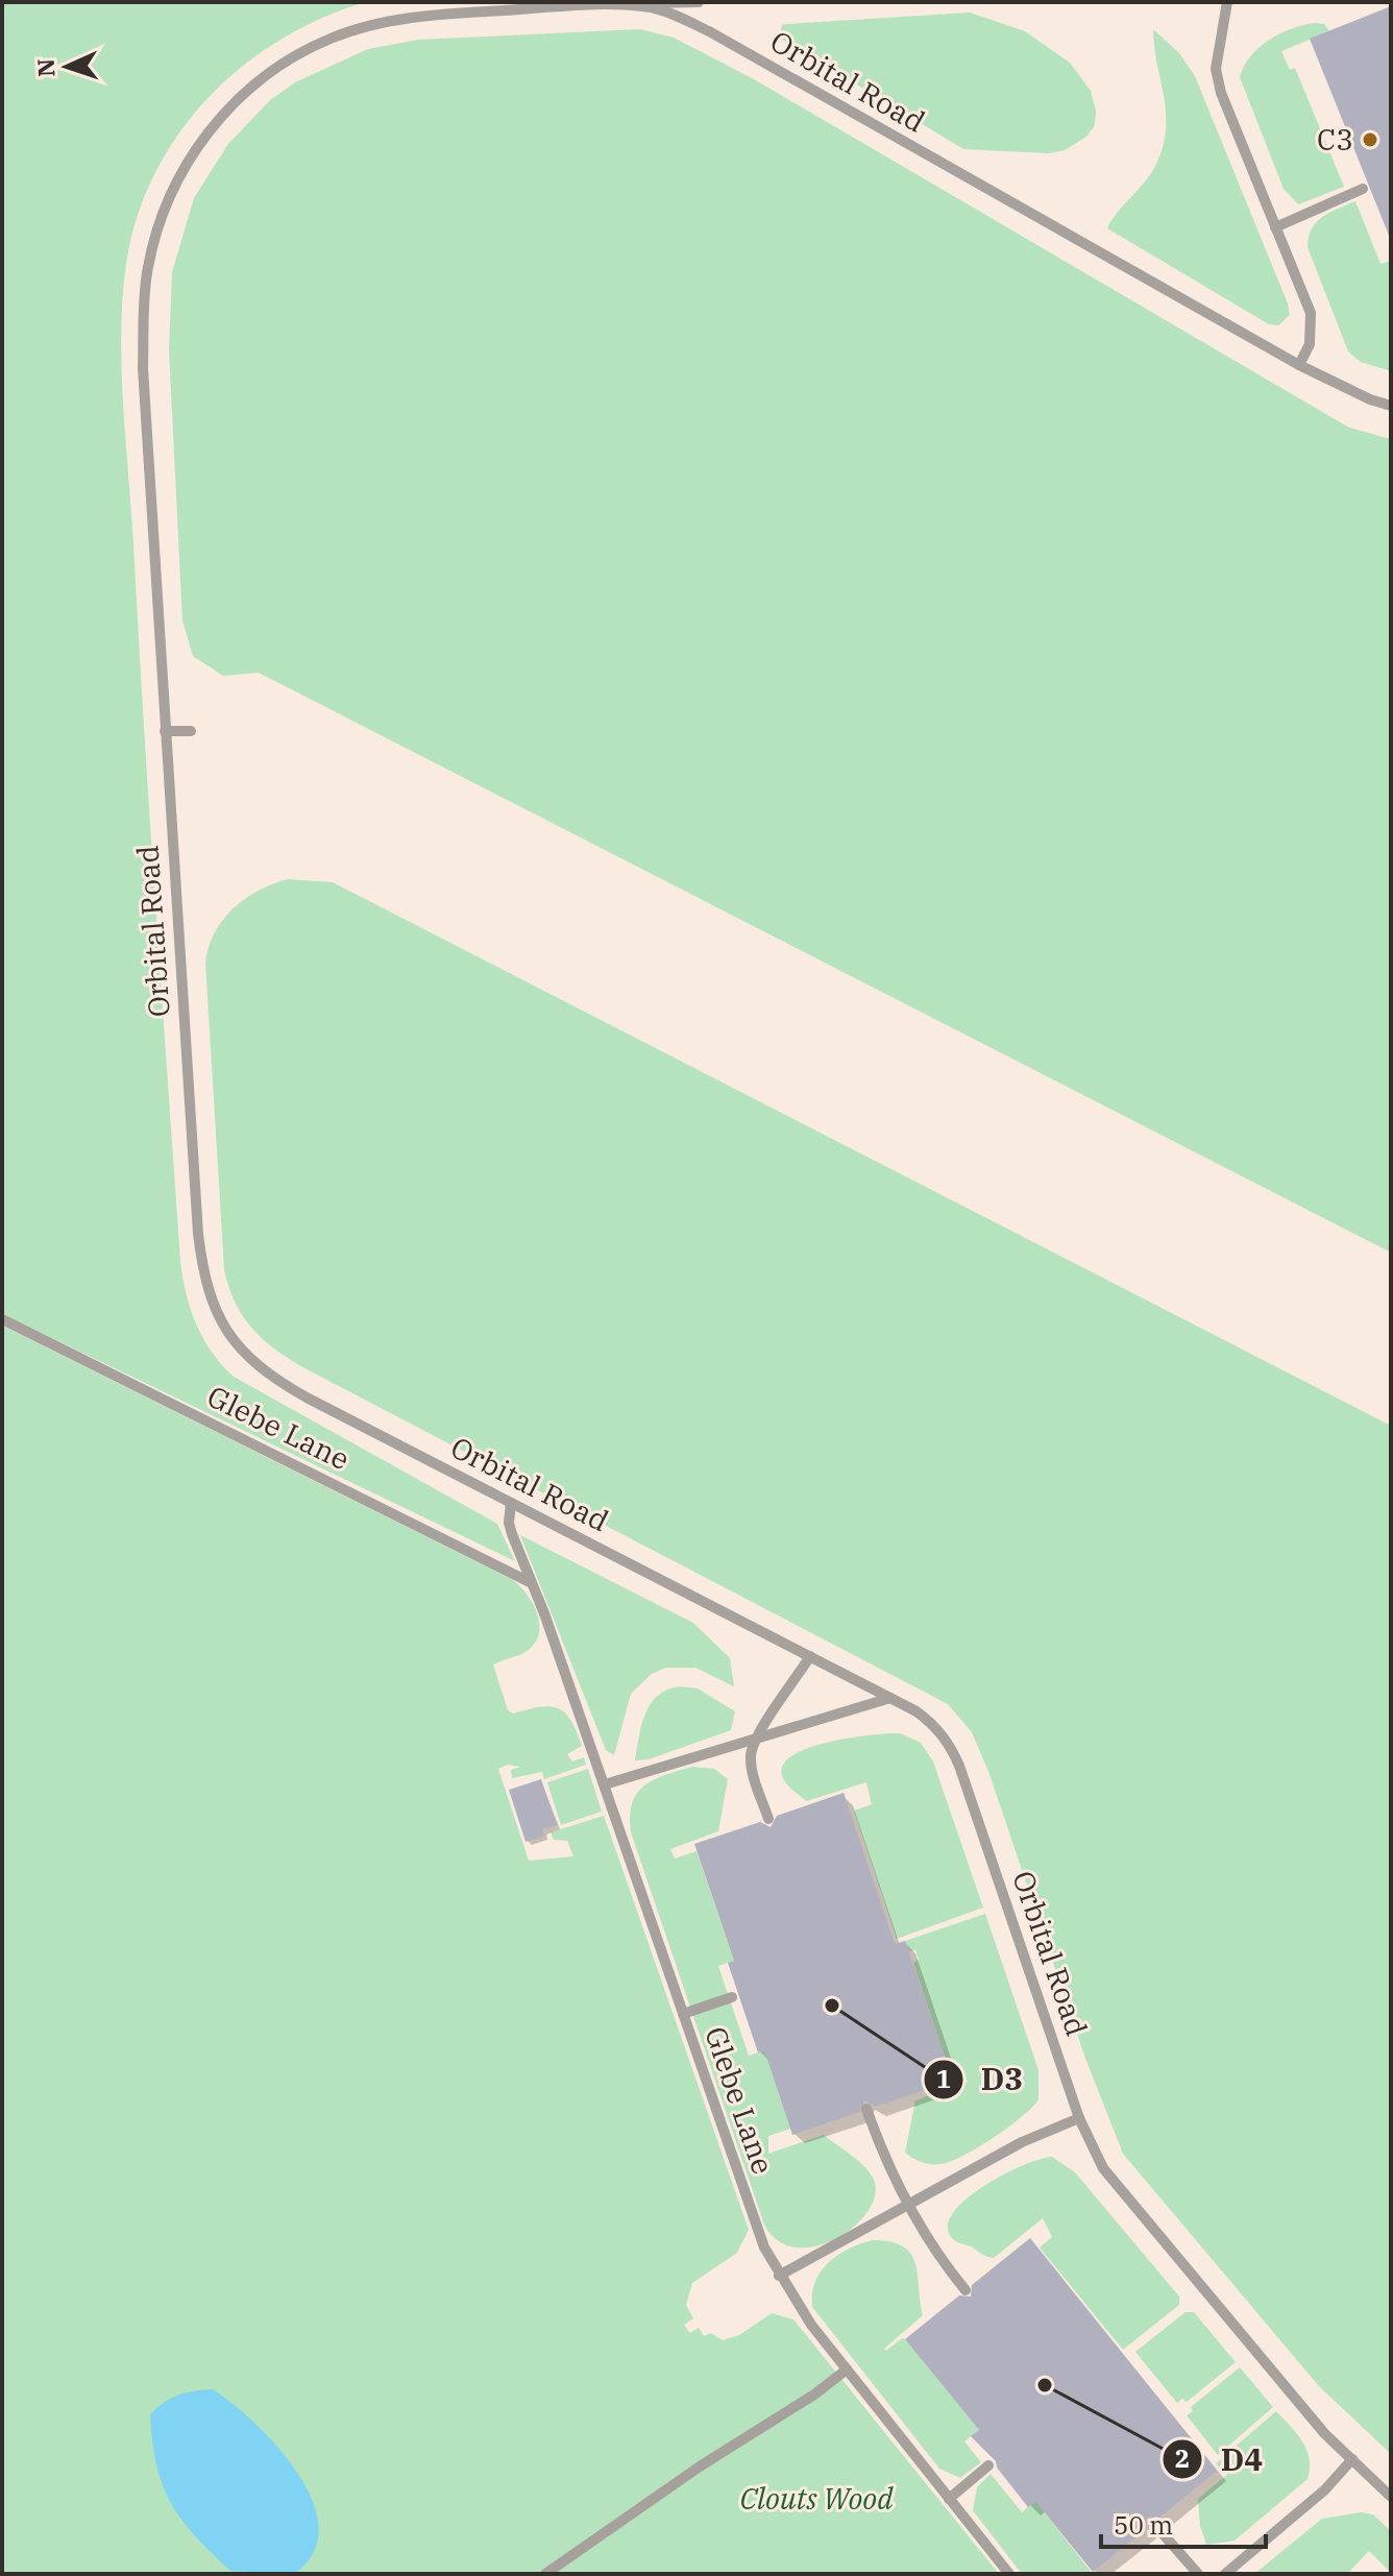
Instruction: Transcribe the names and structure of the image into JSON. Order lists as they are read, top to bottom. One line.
{"streets":{"lane":["Orbital Road","Glebe Lane"]},"crossings":[["Orbital Road","Glebe Lane"]],"parks":["Clouts Wood"],"places":["C3","D3","D4"],"scale_bar":"50 m","north":"left"}
